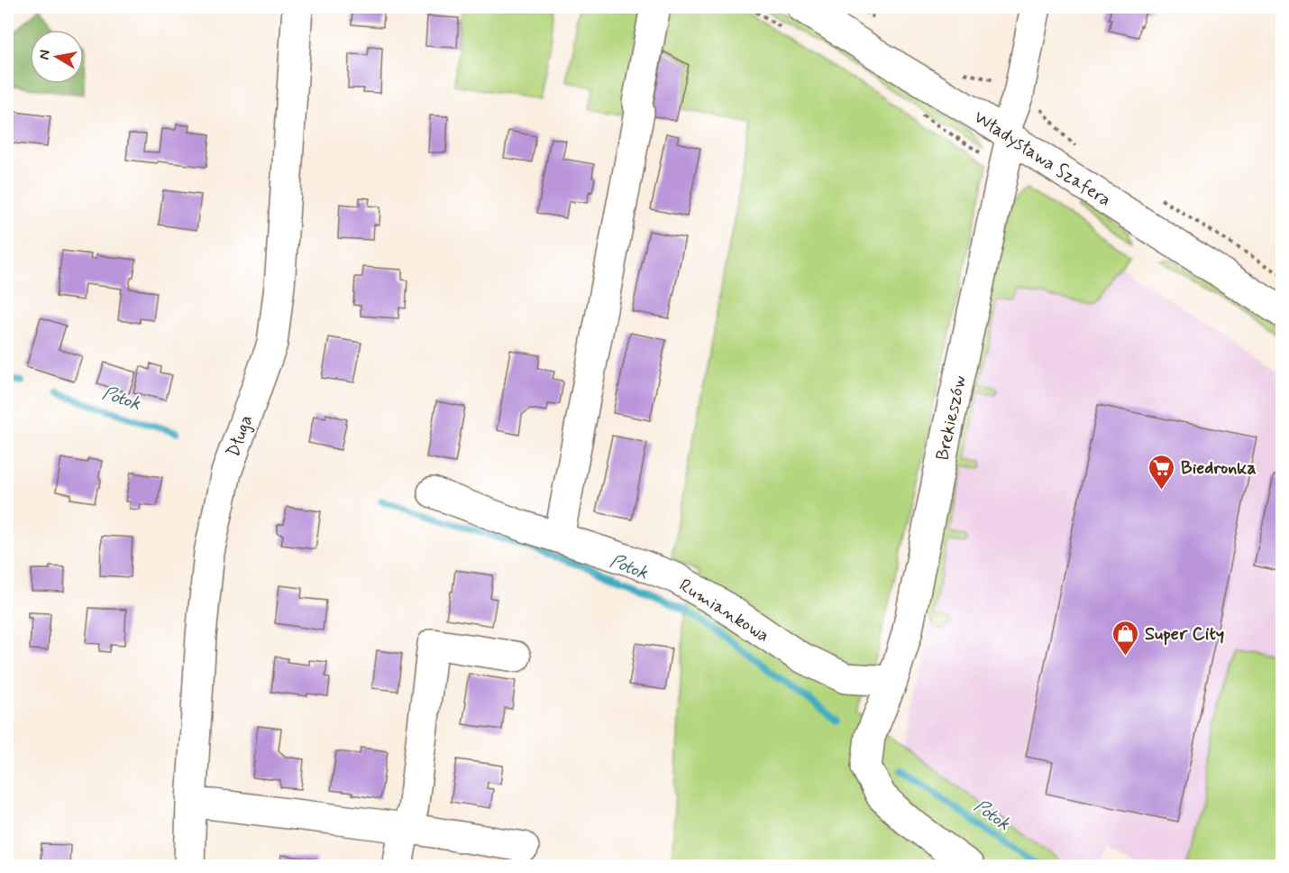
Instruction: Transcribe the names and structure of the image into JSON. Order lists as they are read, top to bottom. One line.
{"streets":{"street":["Władysława Szafera","Brekieszów","Długa","Rumiankowa"]},"crossings":[["Władysława Szafera","Brekieszów"],["Brekieszów","Rumiankowa"]],"water":["Potok"],"places":{"supermarket":["Biedronka"],"shop":["Super City"]},"north":"left"}
